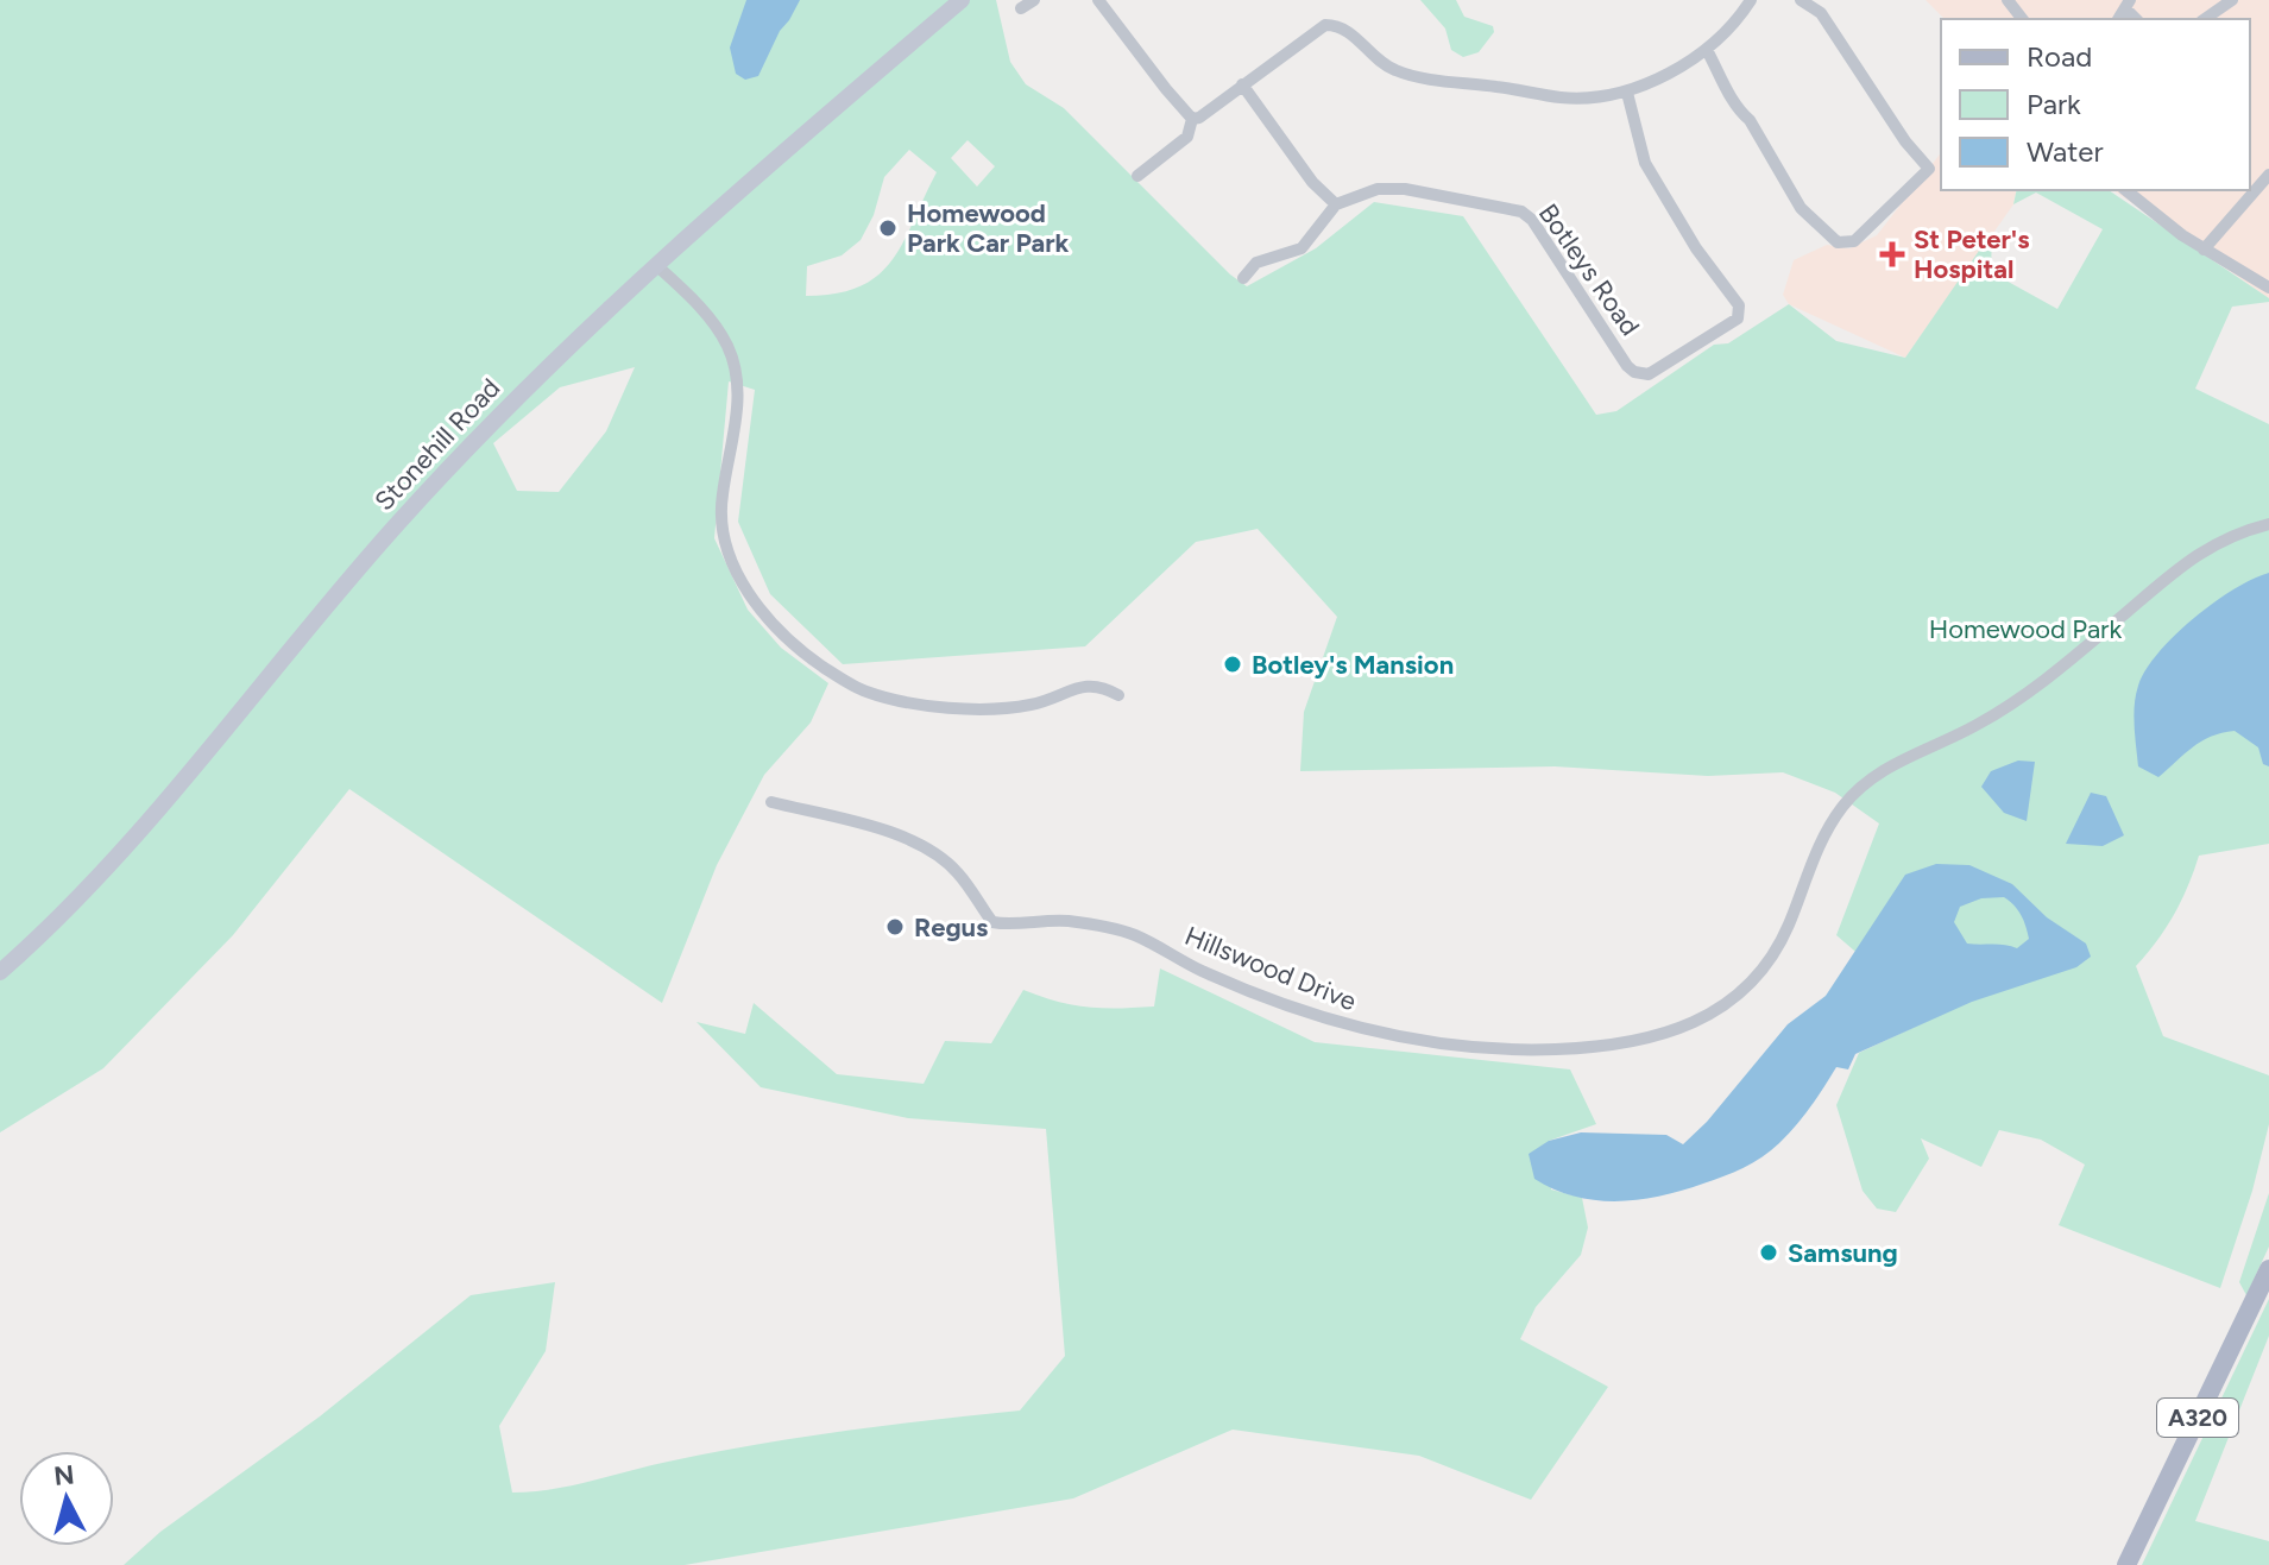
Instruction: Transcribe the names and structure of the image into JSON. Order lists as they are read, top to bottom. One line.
{"streets":{"main road":["A320"],"street":["Botleys Road","Stonehill Road","Hillswood Drive"]},"parks":["Homewood Park"],"places":{"other":["Homewood Park Car Park","Botley's Mansion","Regus","Samsung"],"health":["St Peter's Hospital"]},"legend":["Road","Park","Water"],"north":"top"}
